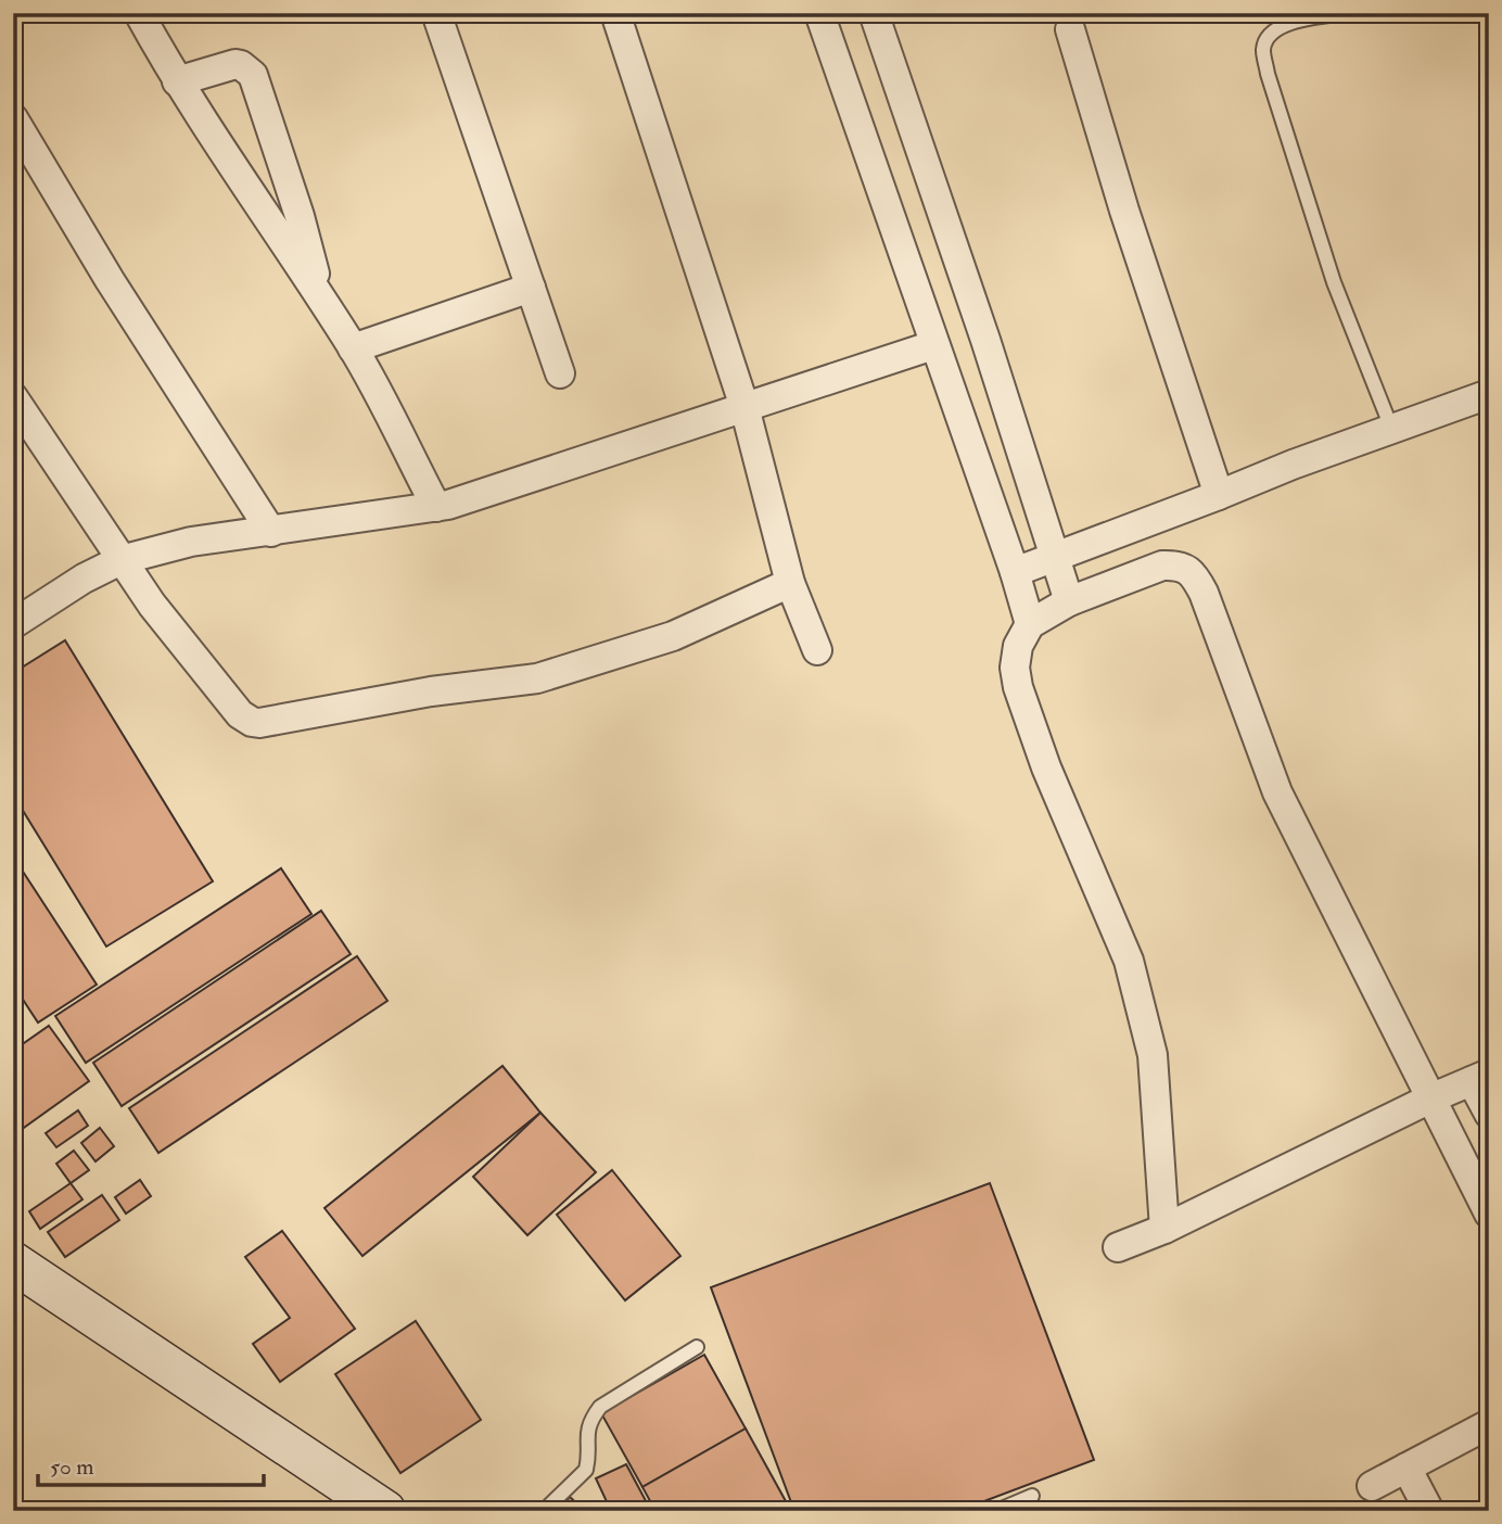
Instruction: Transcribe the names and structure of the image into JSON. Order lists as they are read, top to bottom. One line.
{"scale_bar":"50 m"}
